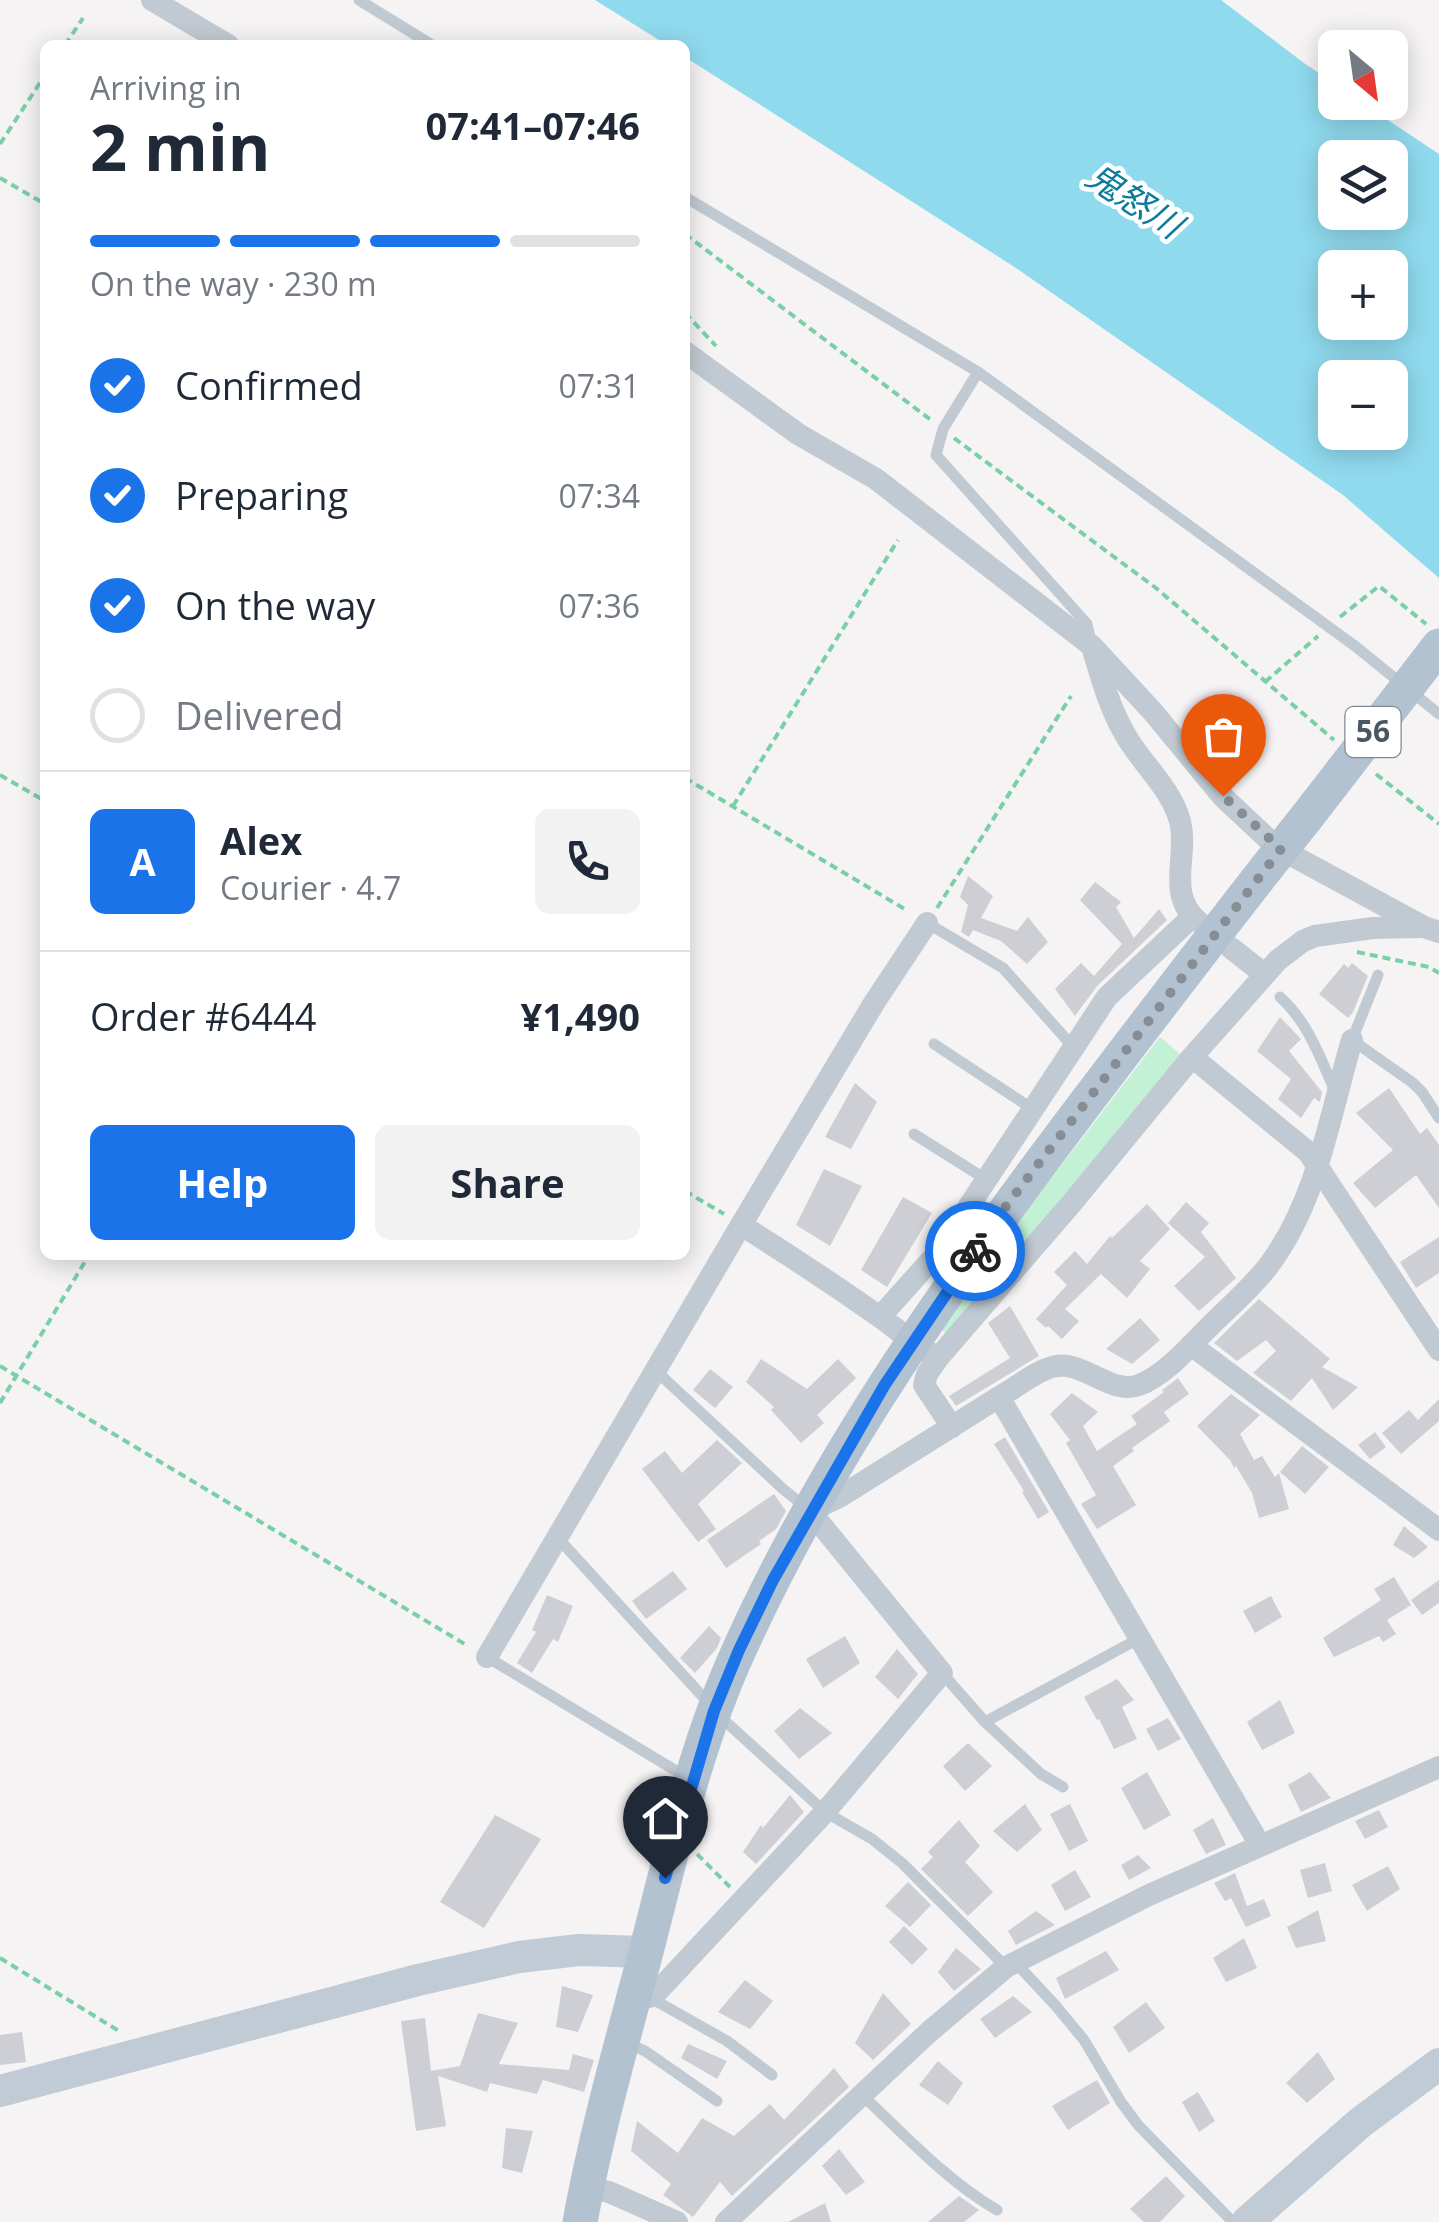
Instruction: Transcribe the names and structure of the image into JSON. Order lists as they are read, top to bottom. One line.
{"streets":{"main road":["56"]},"water":["鬼怒川"],"north":"bottom right","page":{"map_buttons":["+","−"],"heading":["2 min","Arriving in","07:41–07:46"],"panel":["Alex","Courier · 4.7","Order #6444","¥1,490"],"bar":"On the way · 230 m","list":[["Confirmed","07:31"],["Preparing","07:34"],["On the way","07:36"],"Delivered"],"round":"A","buttons":["Help","Share"]}}
